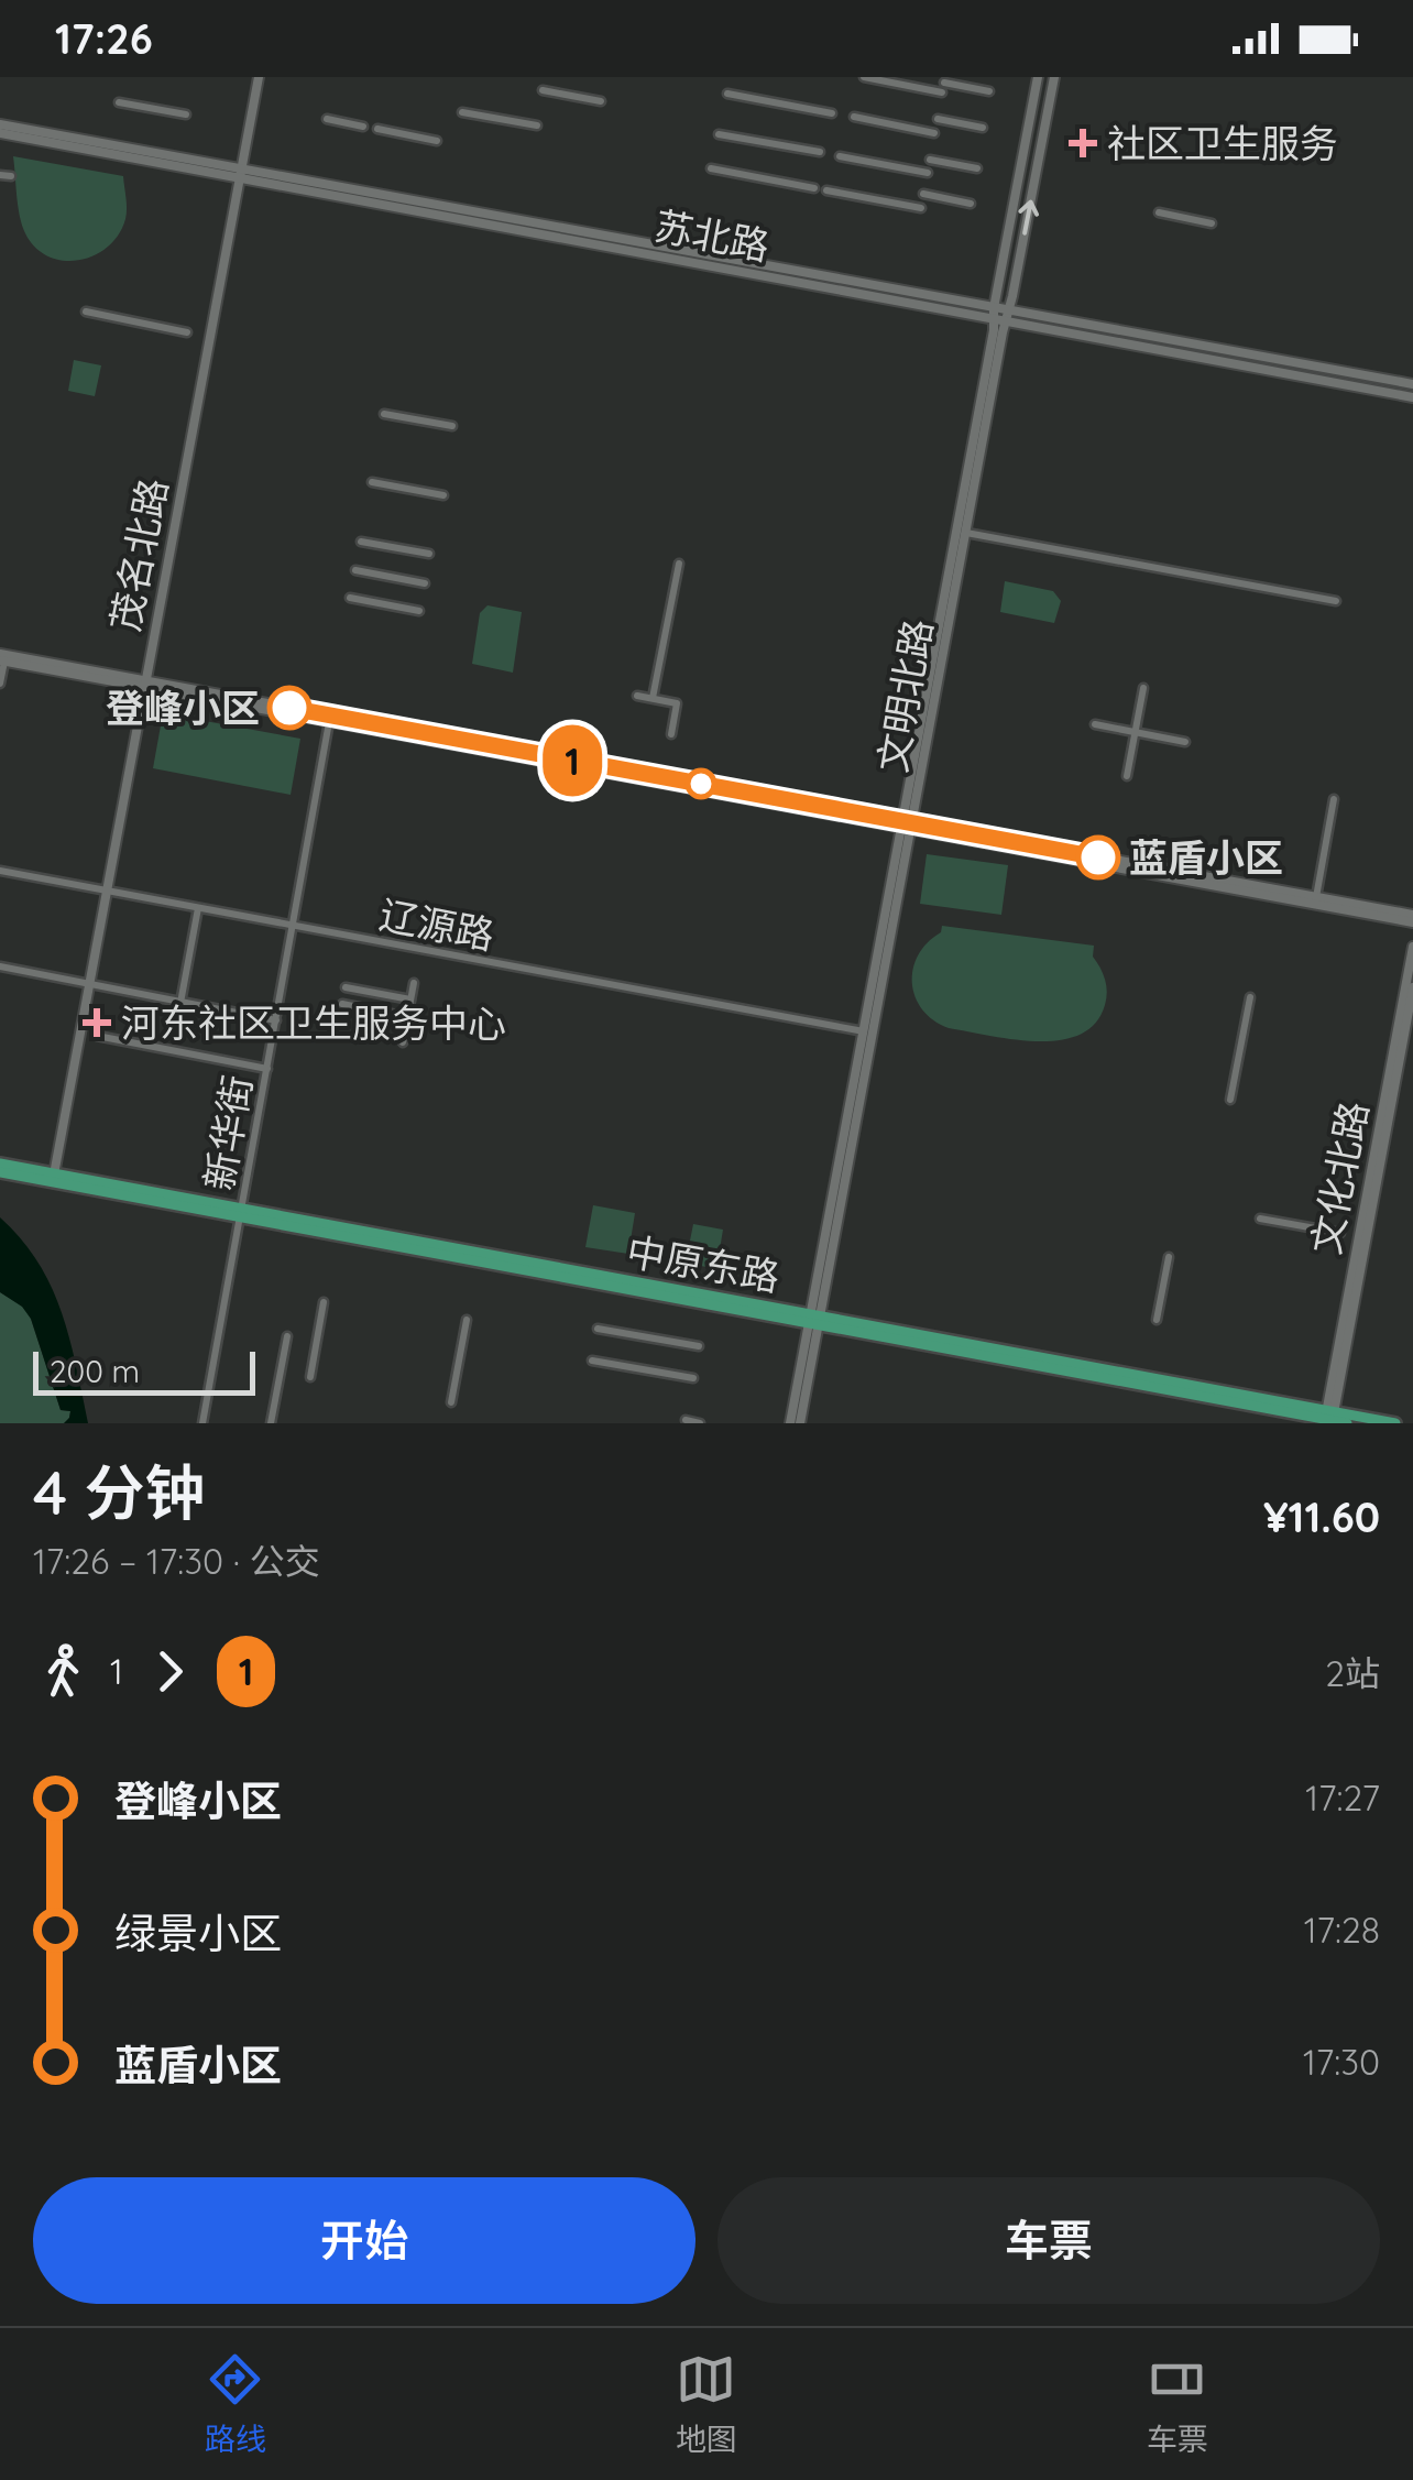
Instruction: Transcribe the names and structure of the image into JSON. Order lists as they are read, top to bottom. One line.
{"streets":{"main road":["中原东路"],"street":["苏北路","茂名北路","文明北路","辽源路","新华街","文化北路"]},"crossings":[["苏北路","茂名北路"],["苏北路","文明北路"],["茂名北路","辽源路"],["茂名北路","中原东路"],["文明北路","辽源路"],["文明北路","中原东路"],["辽源路","新华街"],["新华街","中原东路"],["文化北路","中原东路"]],"places":{"health":["社区卫生服务","河东社区卫生服务中心"],"other":["登峰小区","蓝盾小区"]},"lines":["bus line 1"],"scale_bar":"200 m","page":{"status":"17:26","on_map":"1","scale":"200 m","heading":["4 分钟","17:26 – 17:30 · 公交","¥11.60"],"legs":["1","1","2站"],"list":[{"name":"登峰小区","value":"17:27"},{"name":"绿景小区","value":"17:28"},{"name":"蓝盾小区","value":"17:30"}],"buttons":["开始","车票"],"tabs":["路线","地图","车票"]}}
